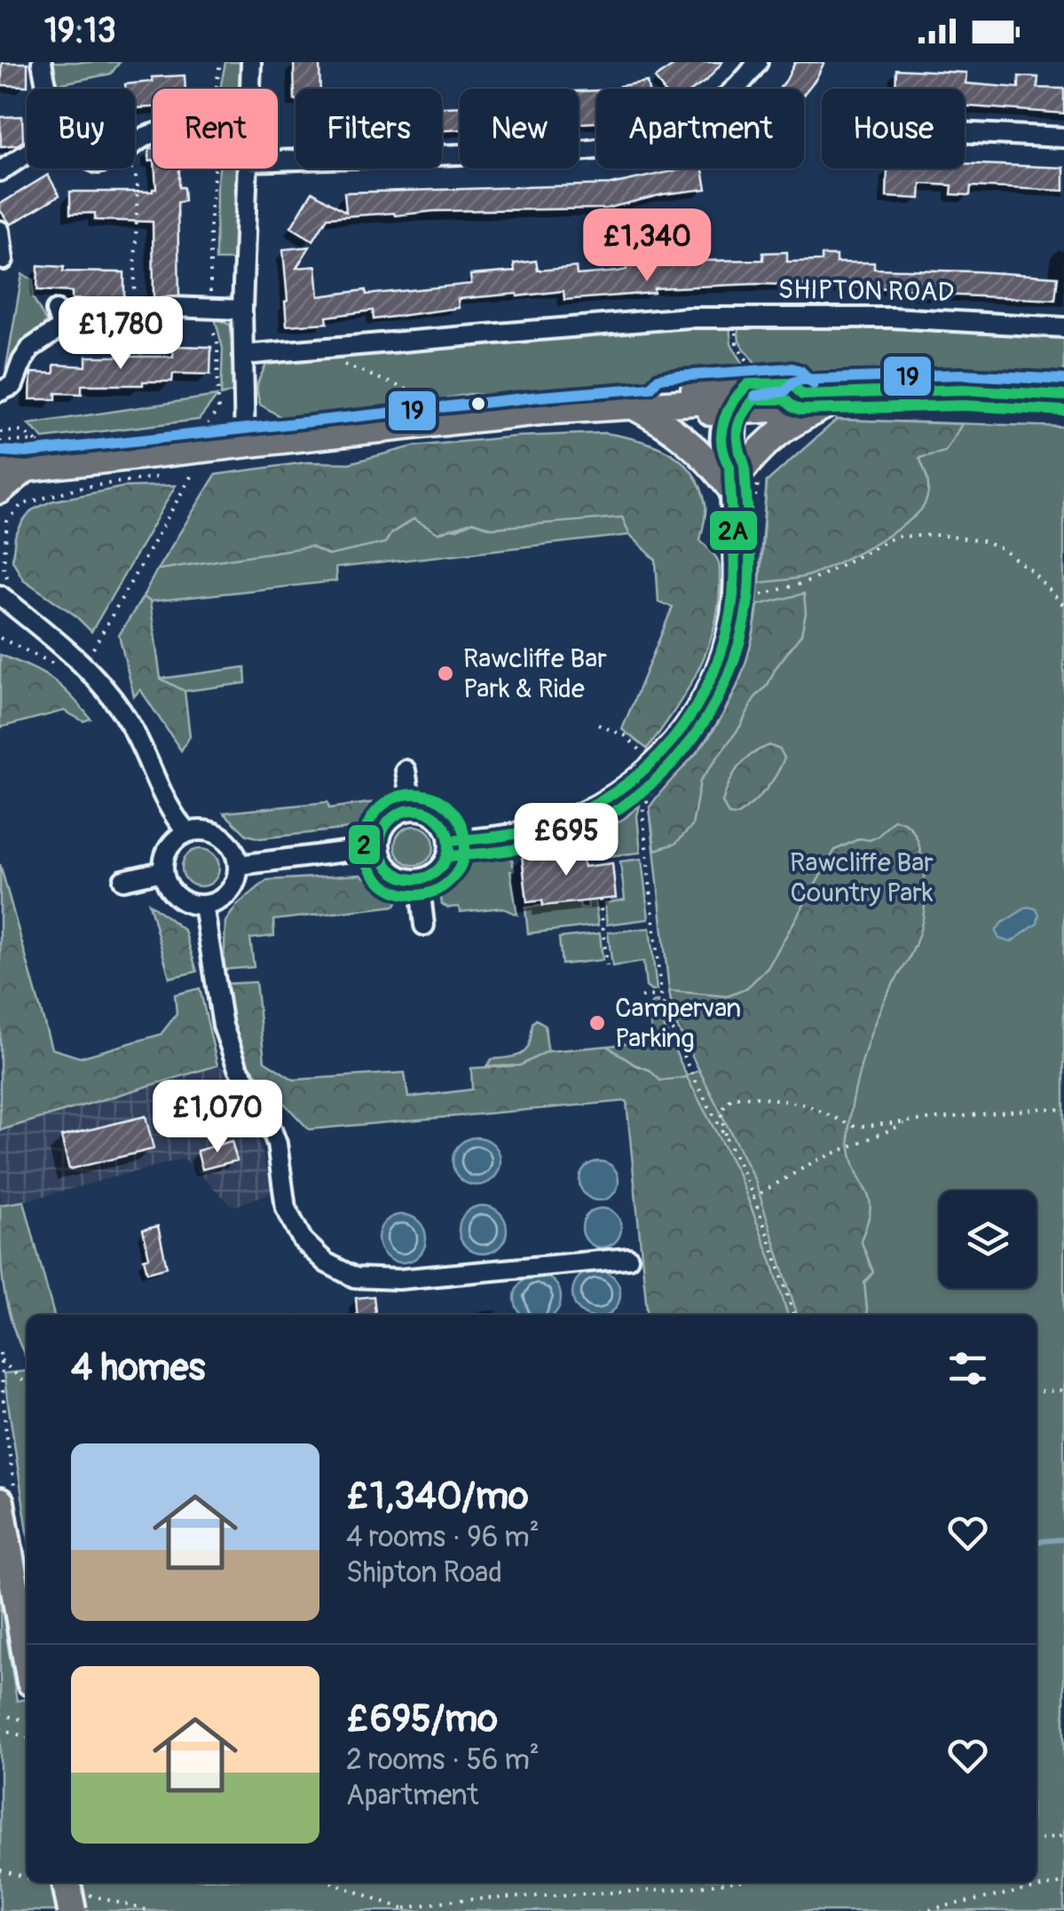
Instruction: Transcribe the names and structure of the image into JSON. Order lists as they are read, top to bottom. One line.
{"streets":{"street":["SHIPTON ROAD"]},"parks":["Rawcliffe Bar Country Park"],"places":["Rawcliffe Bar Park & Ride","Campervan Parking"],"lines":["transit line 19","transit line 2A","transit line 2"],"page":{"status":"19:13","chip":["Buy","Rent","Filters","New","Apartment","House"],"price":["£1,340","£1,780","£695","£1,070"],"heading":"4 homes","list":[{"name":"£1,340/mo","note":"4 rooms · 96 m² · Shipton Road"},{"name":"£695/mo","note":"2 rooms · 56 m² · Apartment"}]}}
